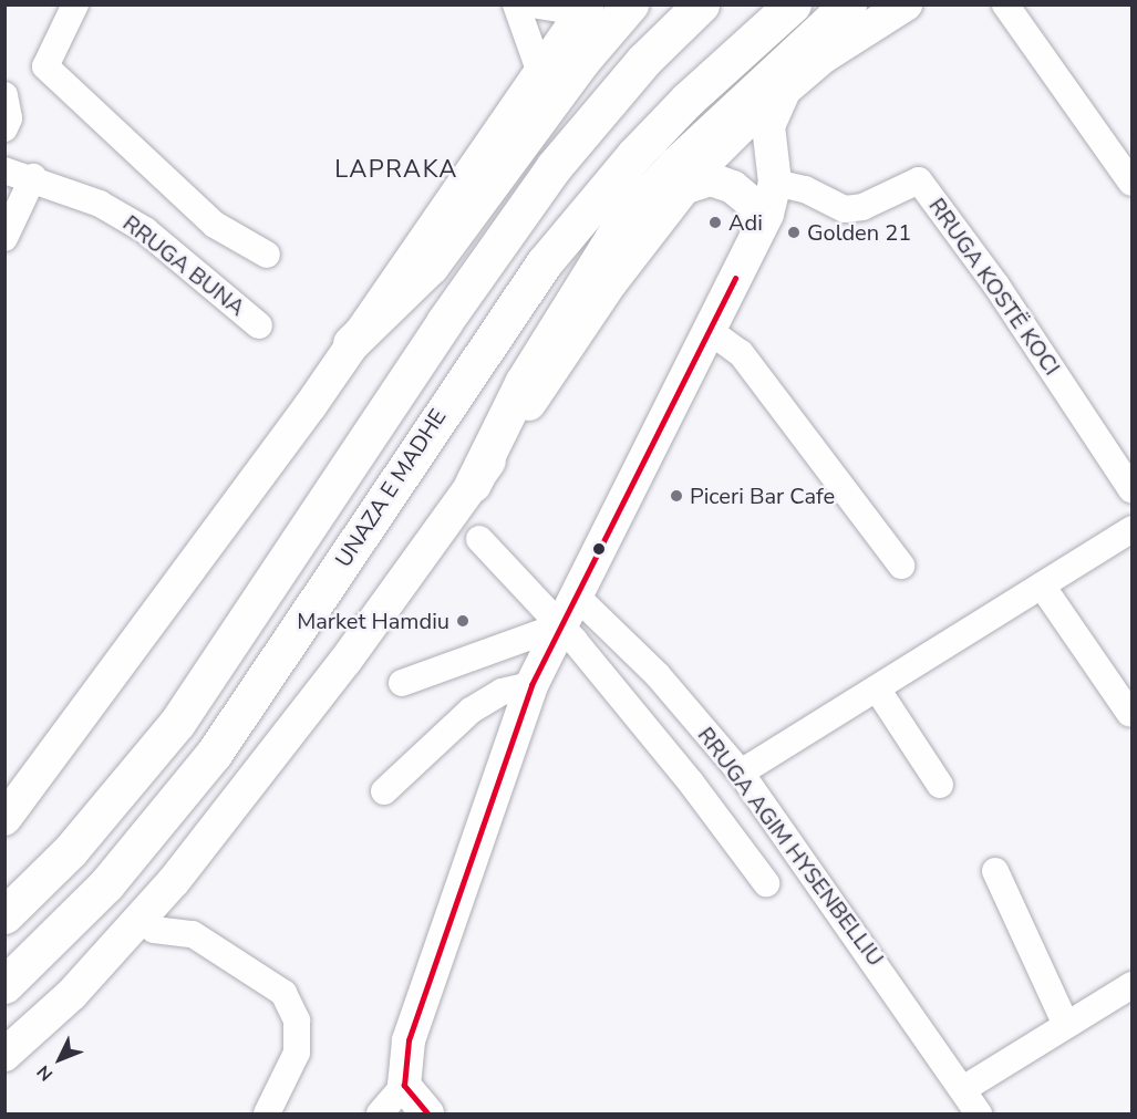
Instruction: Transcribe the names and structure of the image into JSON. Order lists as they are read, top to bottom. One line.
{"streets":{"highway":["UNAZA E MADHE"],"street":["RRUGA BUNA","RRUGA KOSTË KOCI","RRUGA AGIM HYSENBELLIU"]},"districts":["LAPRAKA"],"places":["Adi","Golden 21","Piceri Bar Cafe","Market Hamdiu"],"north":"bottom left"}
